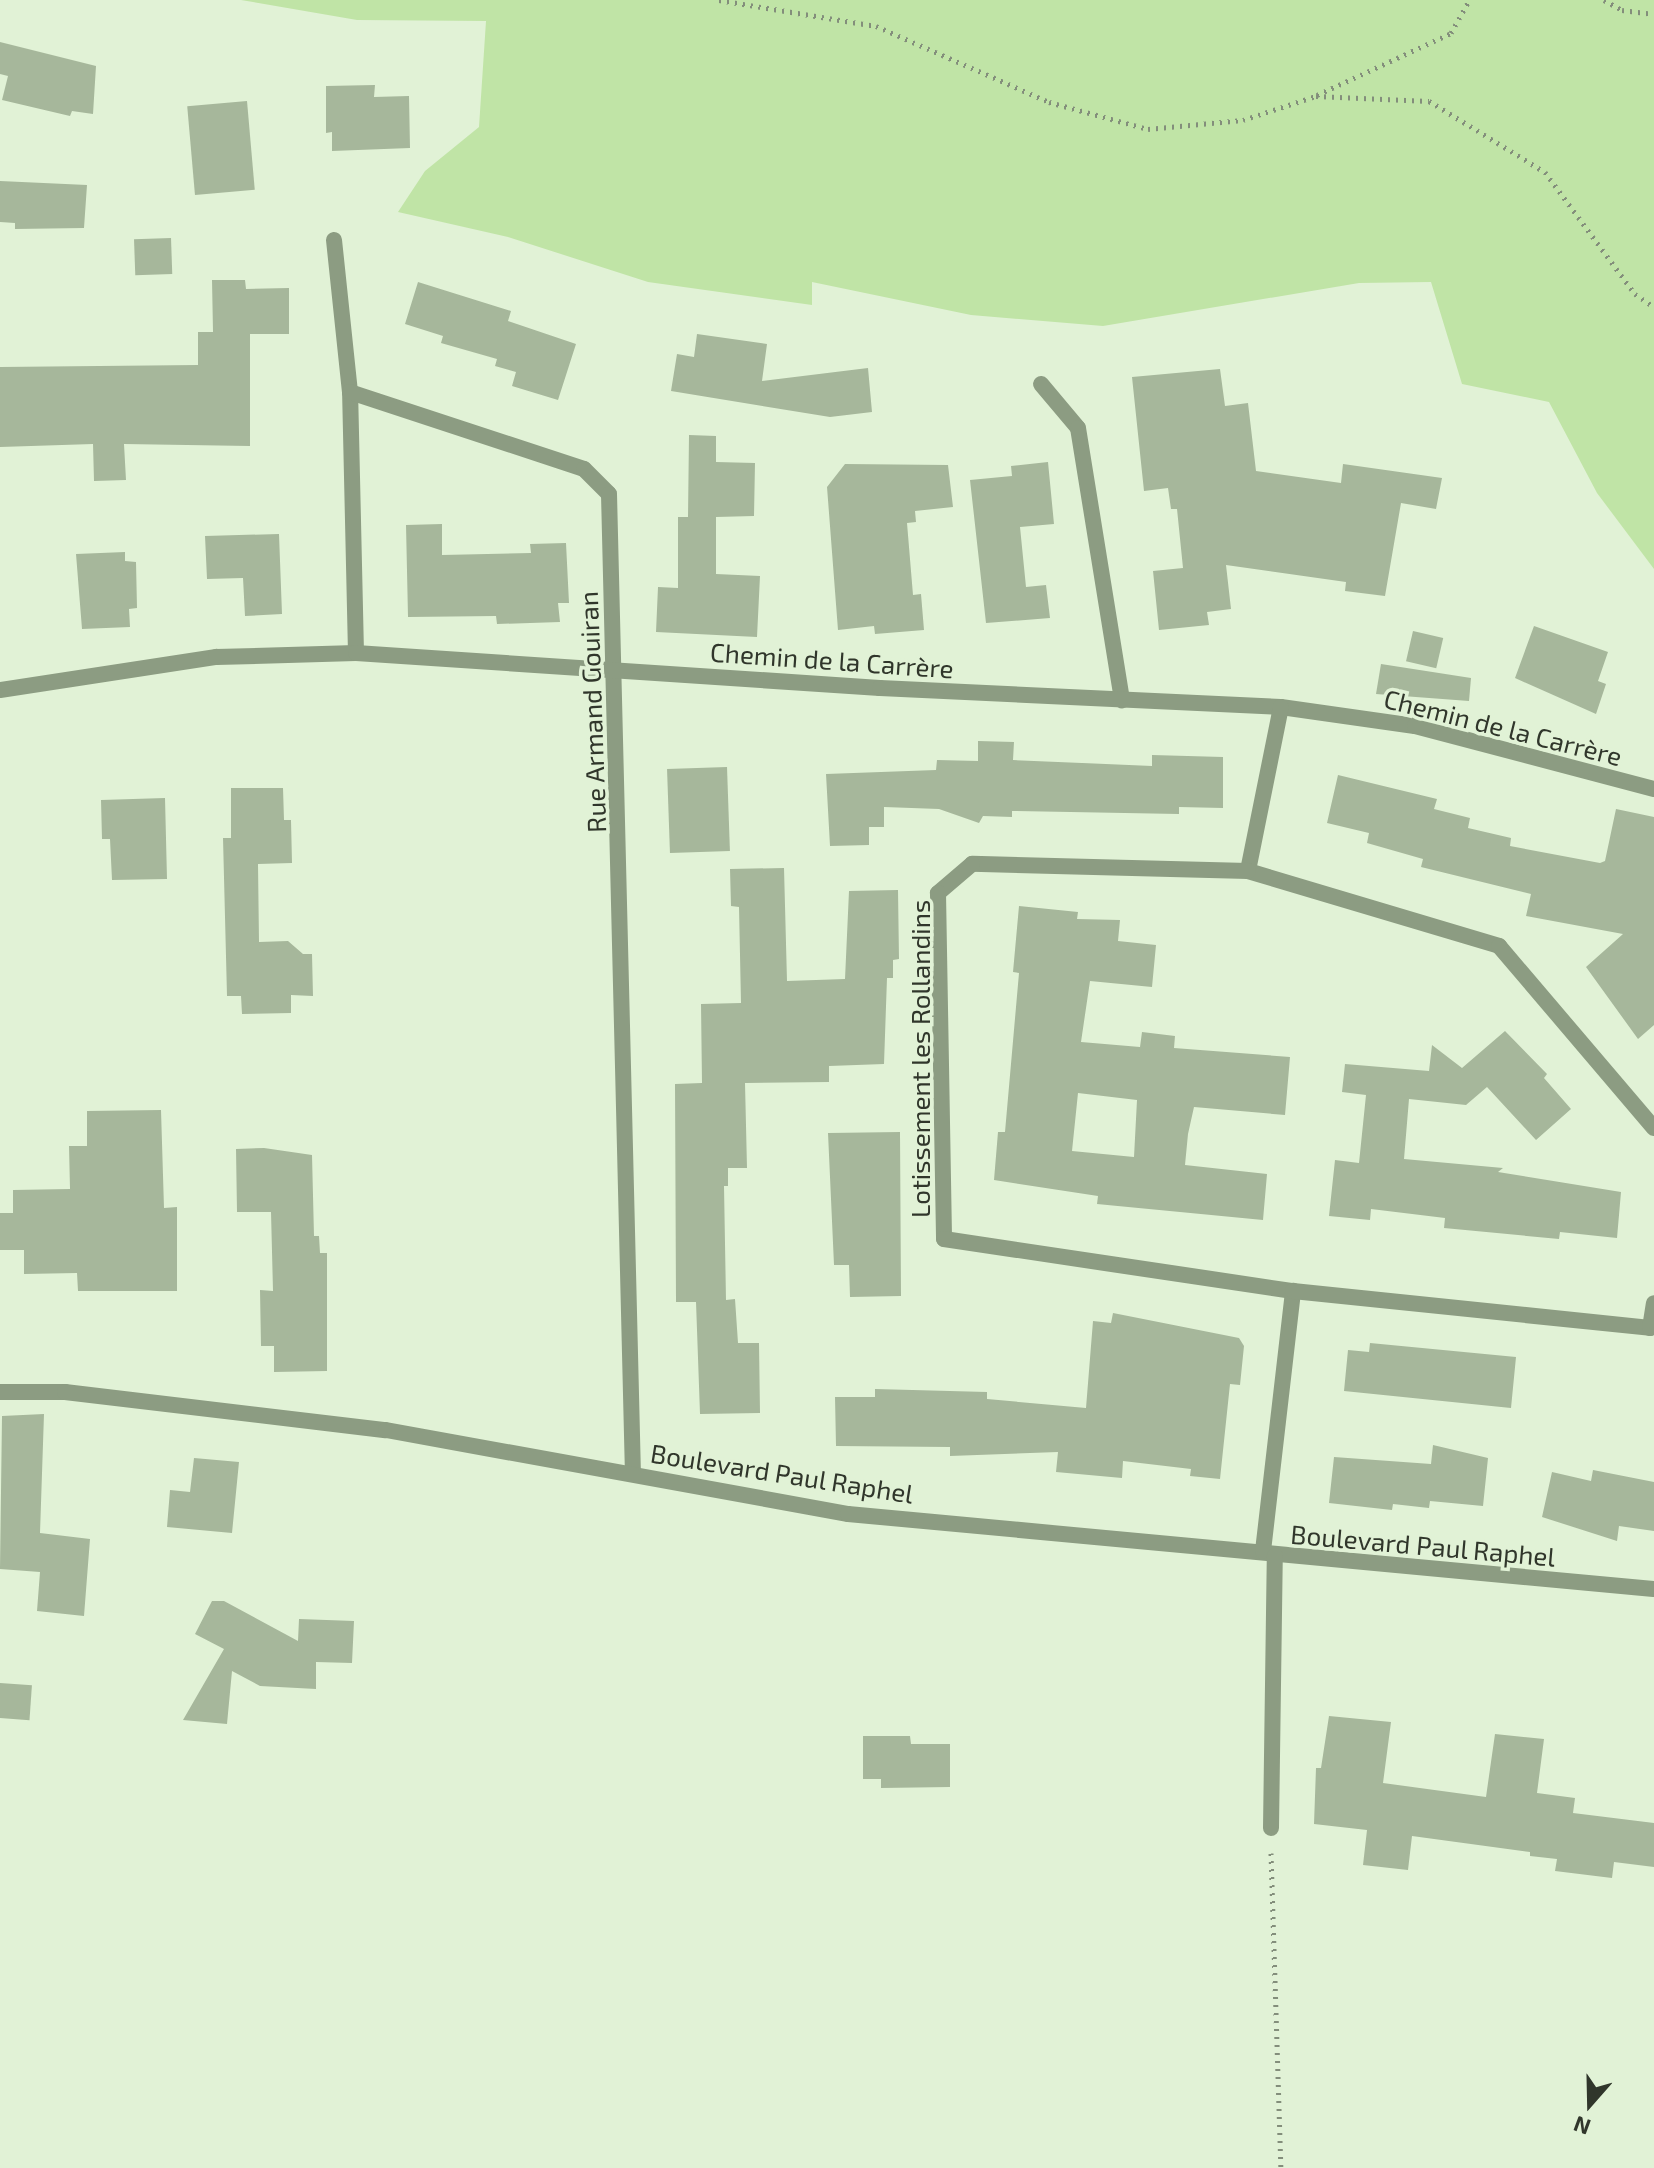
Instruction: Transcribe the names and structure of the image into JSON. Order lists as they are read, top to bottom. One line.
{"streets":{"street":["Chemin de la Carrère","Rue Armand Gouiran","Lotissement les Rollandins","Boulevard Paul Raphel"]},"crossings":[["Chemin de la Carrère","Rue Armand Gouiran"],["Rue Armand Gouiran","Boulevard Paul Raphel"]],"north":"bottom"}
